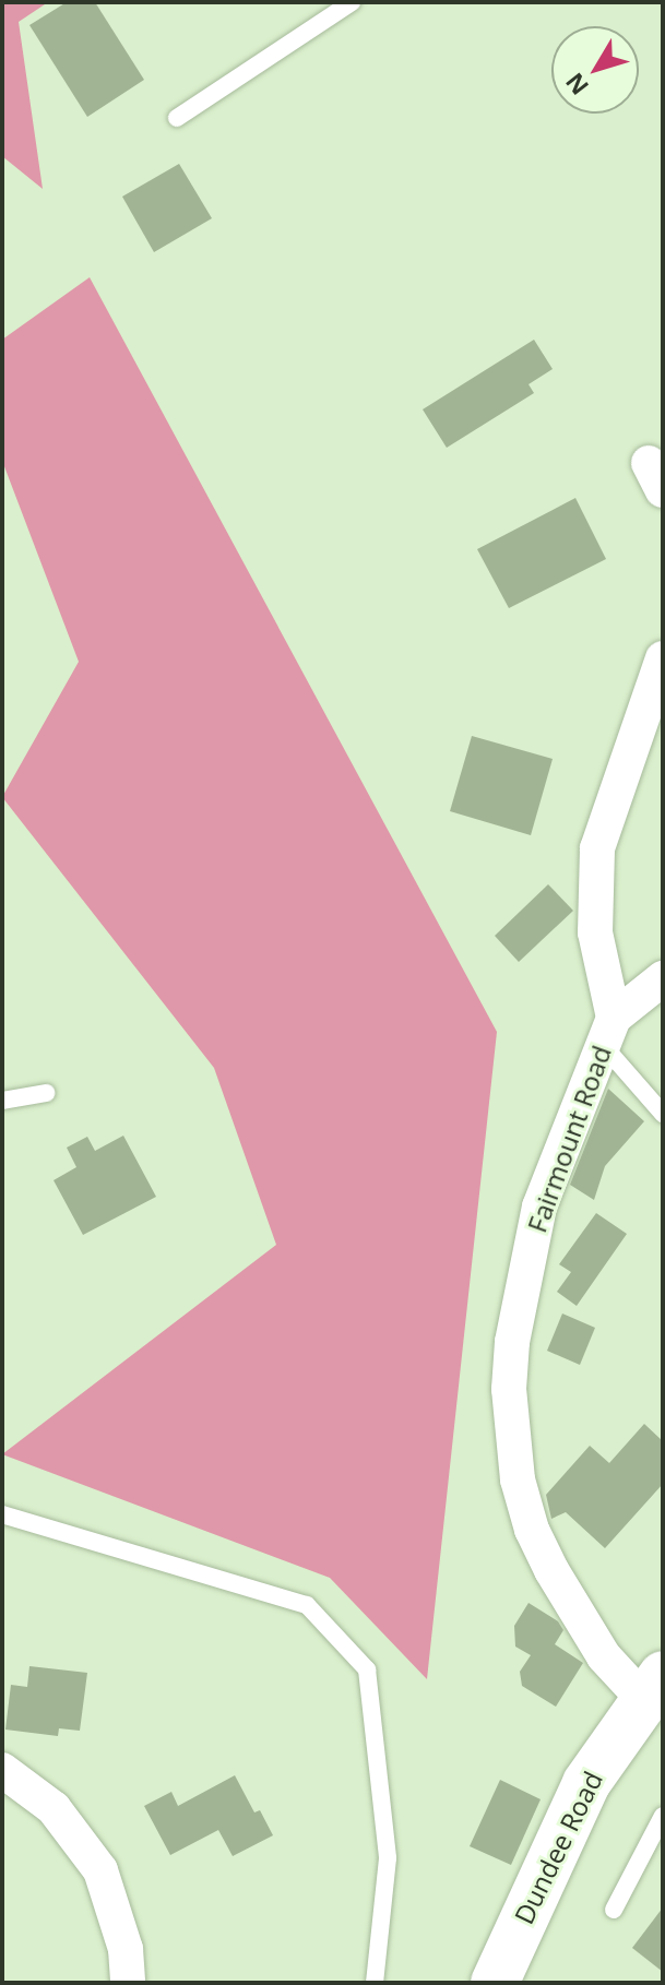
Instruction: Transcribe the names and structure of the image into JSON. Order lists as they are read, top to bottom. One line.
{"streets":{"main road":["Dundee Road"],"street":["Fairmount Road"]},"crossings":[["Fairmount Road","Dundee Road"]],"north":"bottom left"}
